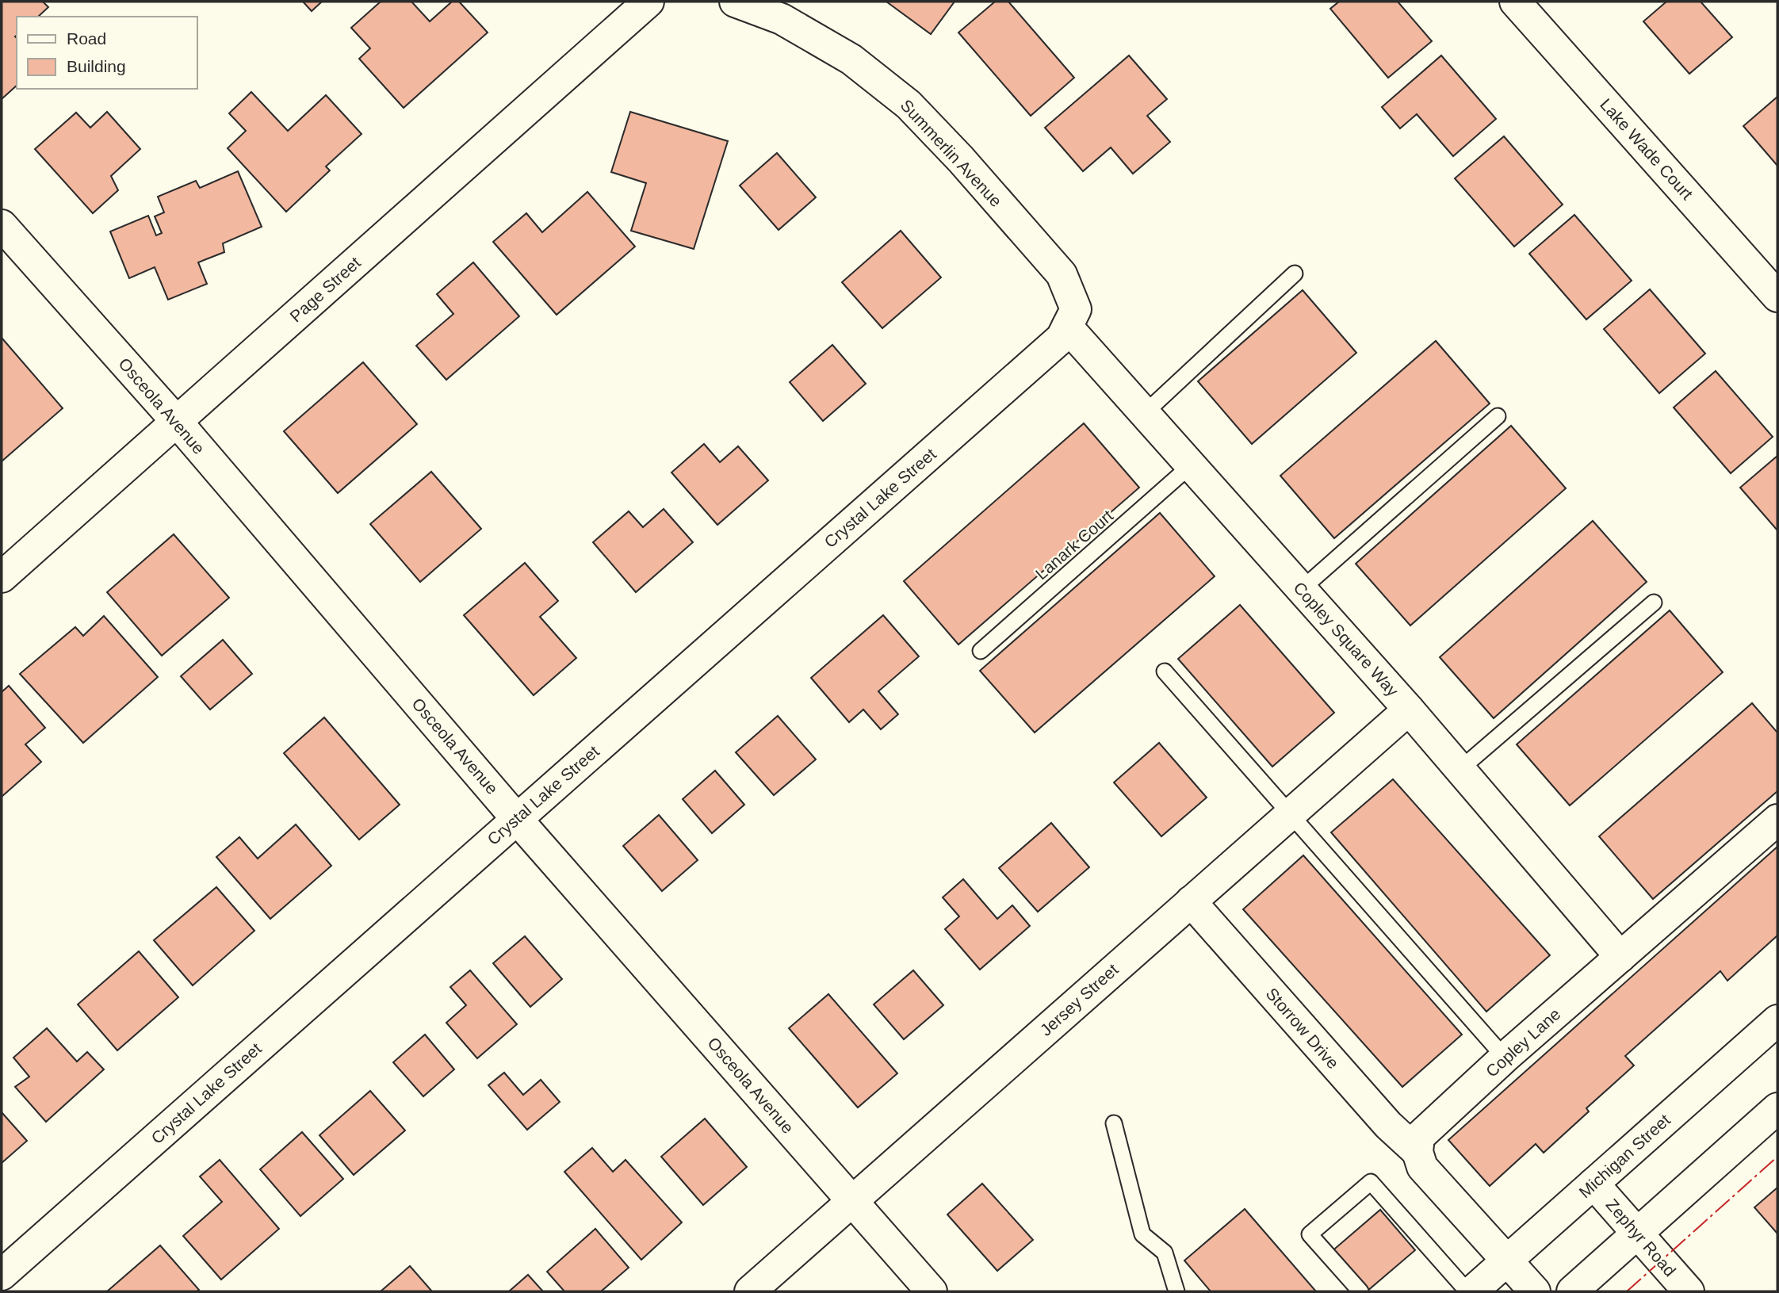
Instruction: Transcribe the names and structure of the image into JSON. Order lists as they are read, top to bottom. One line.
{"streets":{"street":["Lake Wade Court","Summerlin Avenue","Page Street","Osceola Avenue","Crystal Lake Street","Copley Square Way","Jersey Street","Storrow Drive","Copley Lane","Michigan Street","Zephyr Road"],"lane":["Lanark Court"]},"crossings":[["Summerlin Avenue","Crystal Lake Street"],["Summerlin Avenue","Copley Square Way"],["Page Street","Osceola Avenue"],["Osceola Avenue","Crystal Lake Street"],["Osceola Avenue","Jersey Street"],["Crystal Lake Street","Copley Square Way"],["Lanark Court","Copley Square Way"],["Copley Square Way","Jersey Street"],["Copley Square Way","Copley Lane"],["Jersey Street","Storrow Drive"],["Storrow Drive","Copley Lane"],["Michigan Street","Zephyr Road"]],"legend":["Road","Building"]}
